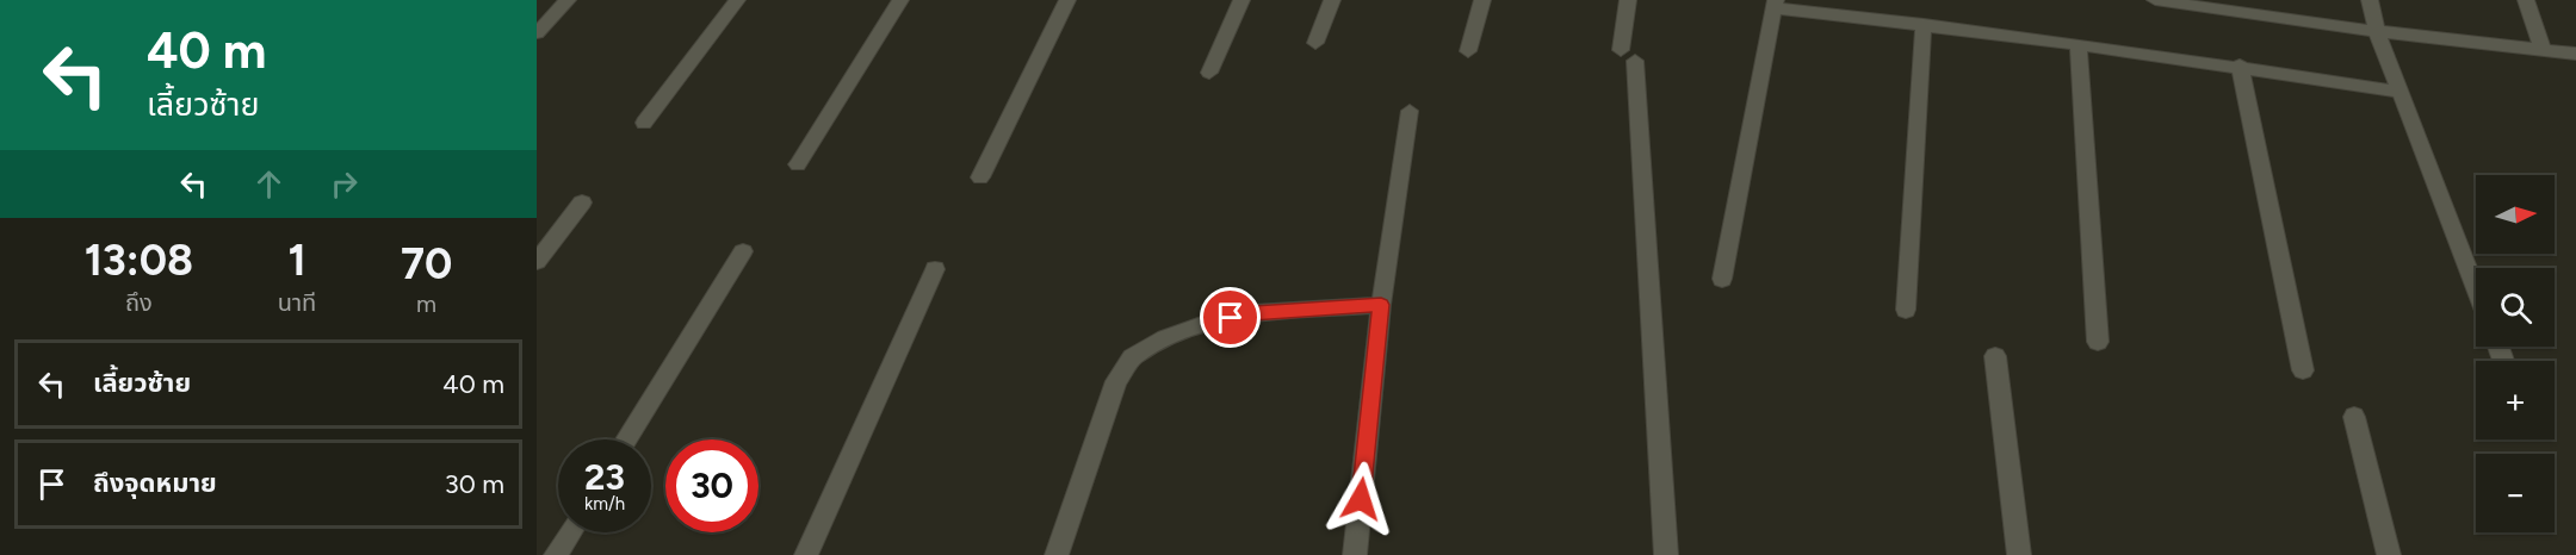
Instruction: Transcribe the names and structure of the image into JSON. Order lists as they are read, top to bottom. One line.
{"north":"right","page":{"turn":["40 m","เลี้ยวซ้าย"],"map_buttons":["+","−"],"eta":["13:08","ถึง","1","นาที","70","m"],"list":[{"name":"เลี้ยวซ้าย","value":"40 m"},{"name":"ถึงจุดหมาย","value":"30 m"}],"speed":"23 km/h","limit":"30"}}
